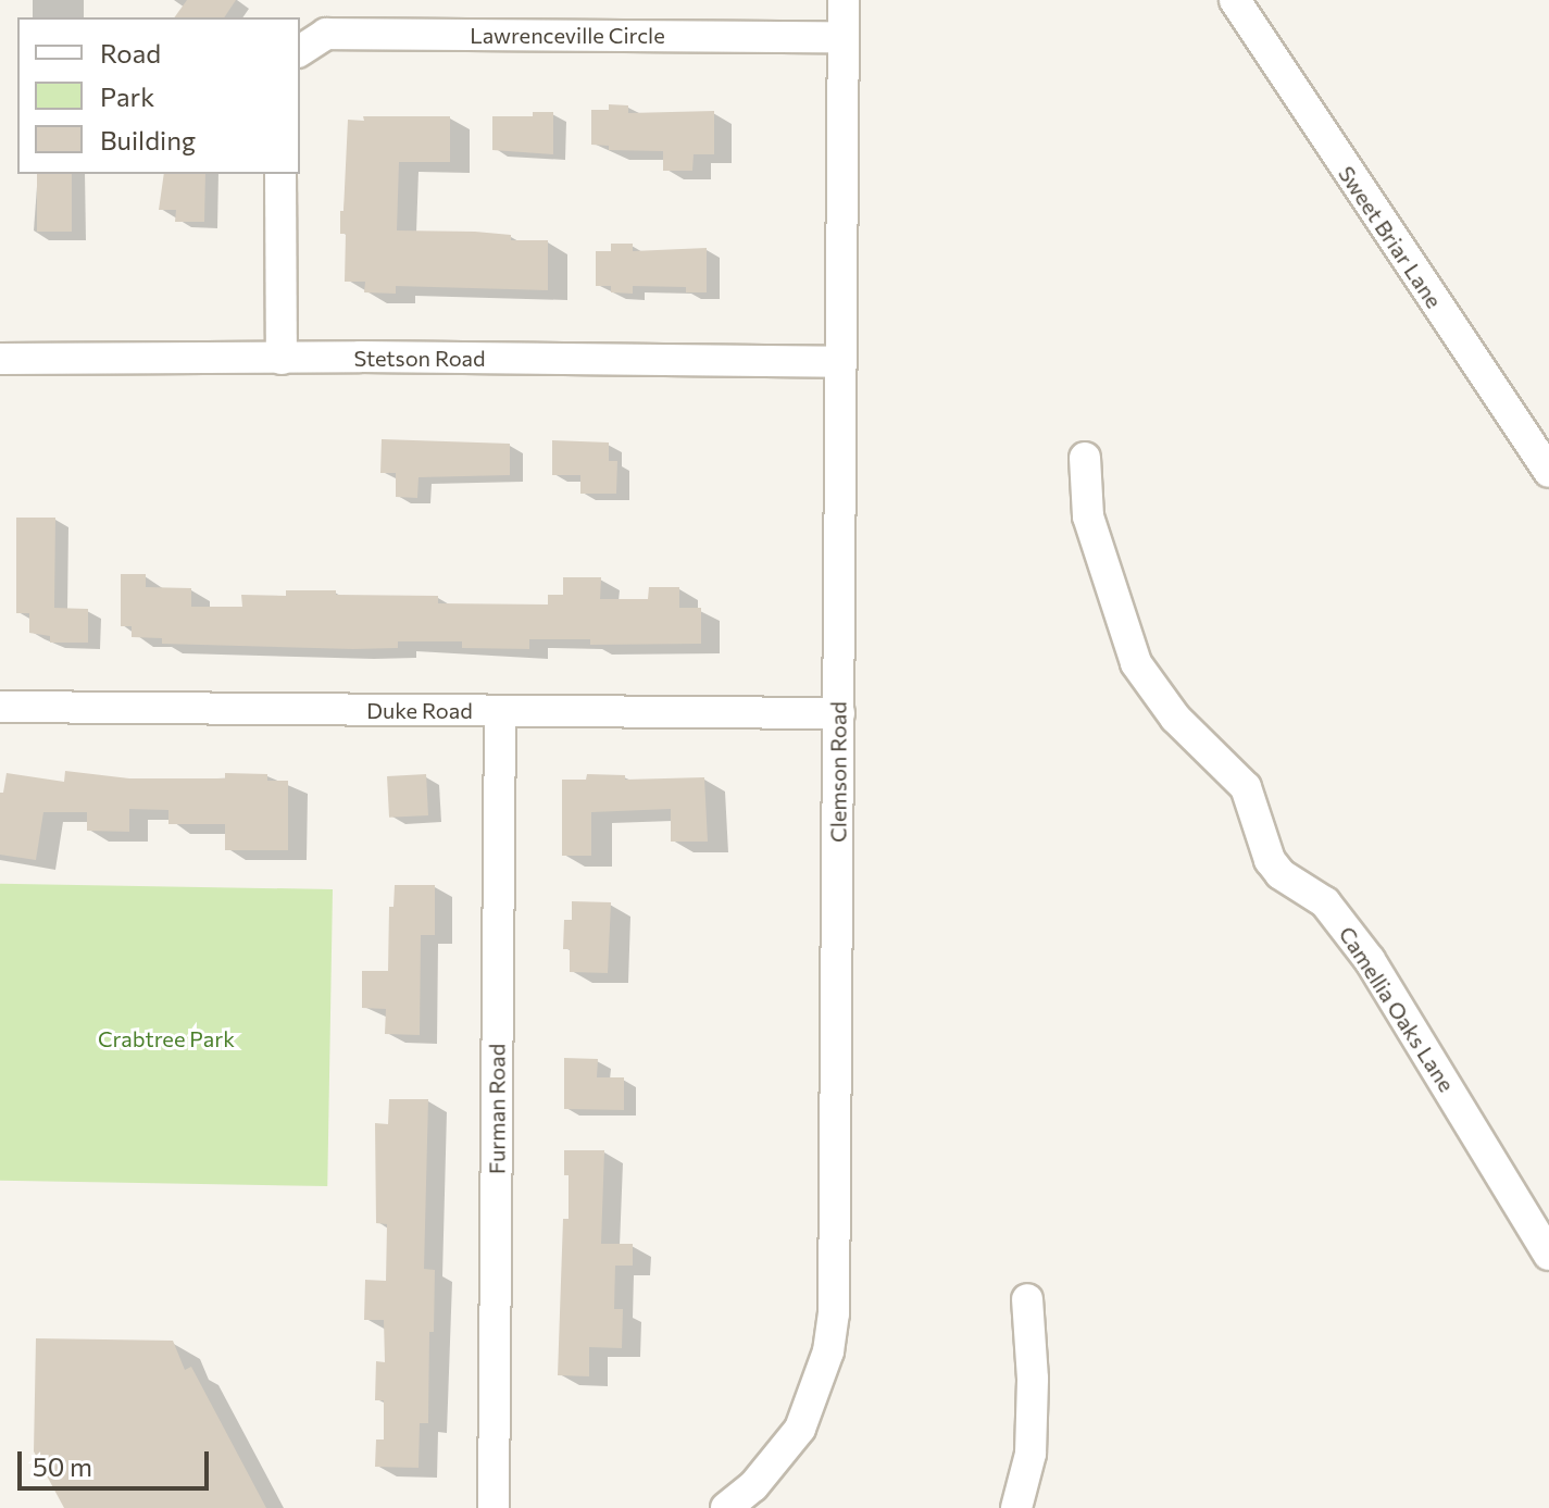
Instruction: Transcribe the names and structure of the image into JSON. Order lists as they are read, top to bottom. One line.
{"streets":{"street":["Lawrenceville Circle","Sweet Briar Lane","Stetson Road","Duke Road","Clemson Road","Camellia Oaks Lane","Furman Road"]},"crossings":[["Lawrenceville Circle","Clemson Road"],["Stetson Road","Clemson Road"],["Duke Road","Clemson Road"],["Duke Road","Furman Road"]],"parks":["Crabtree Park"],"legend":["Road","Park","Building"],"scale_bar":"50 m"}
